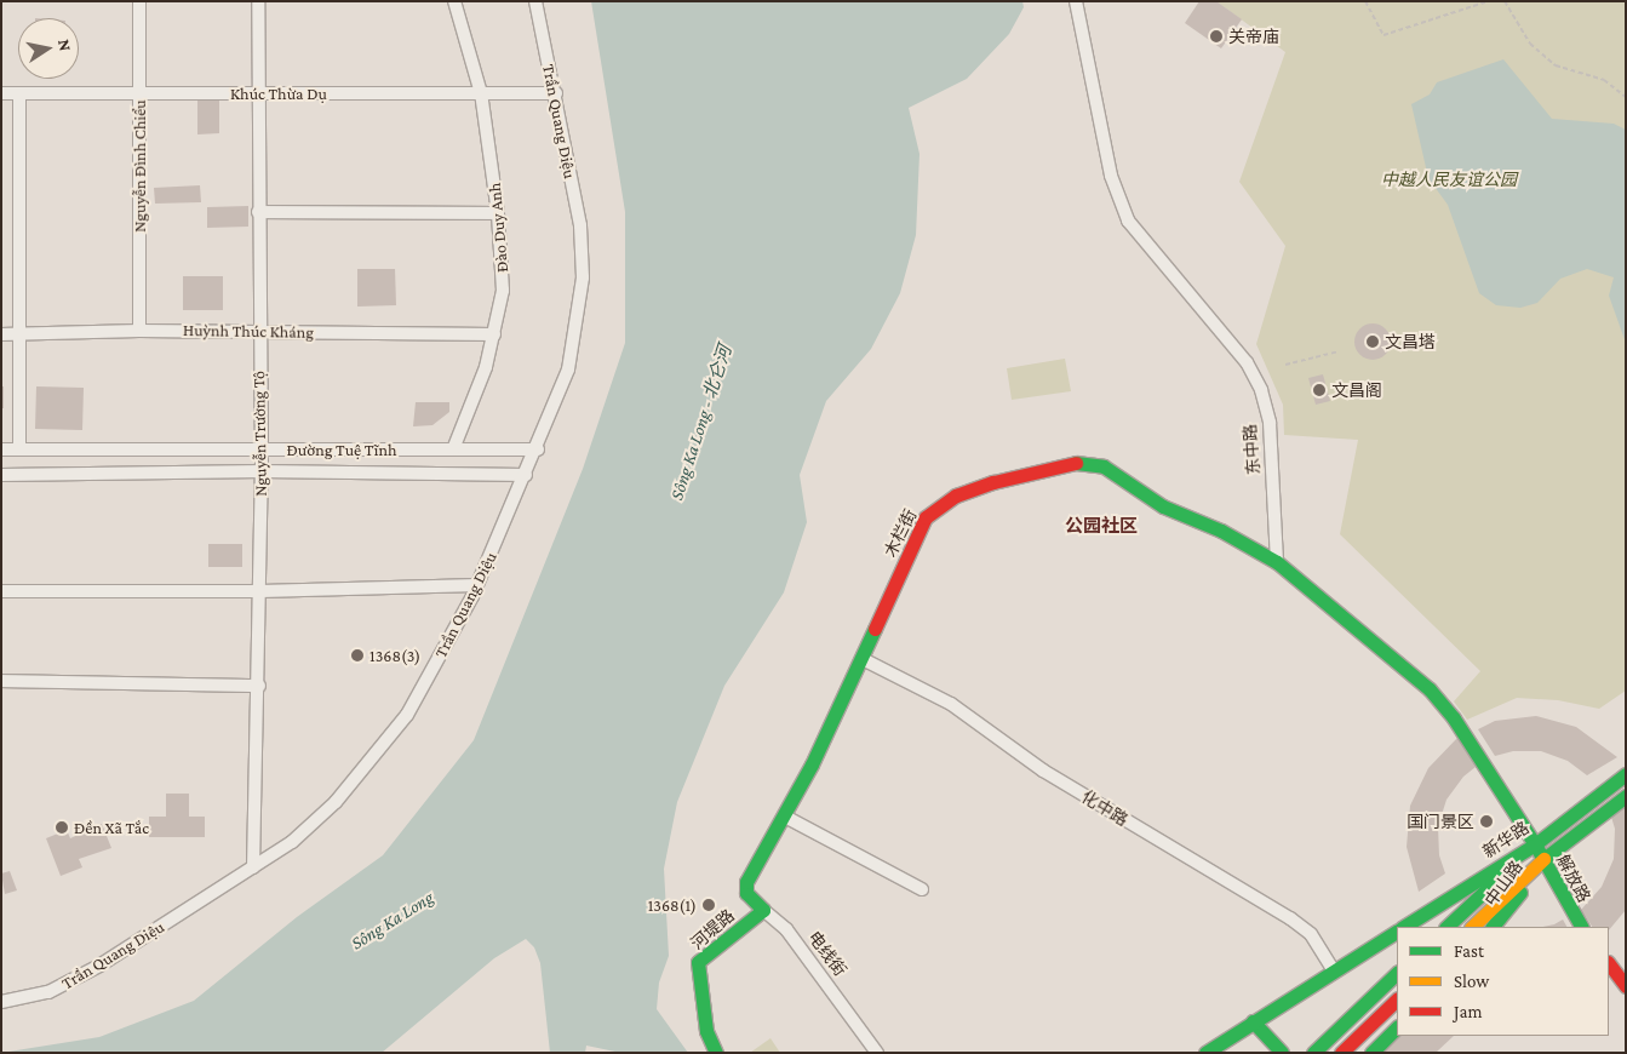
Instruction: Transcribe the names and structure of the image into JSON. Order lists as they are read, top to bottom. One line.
{"streets":{"street":["Khúc Thừa Dụ","Trần Quang Diệu","Nguyễn Đình Chiểu","Đào Duy Anh","Huỳnh Thúc Kháng","Nguyễn Trường Tộ","Đường Tuệ Tĩnh","东中路","木栏街","化中路","新华路","解放路","中山路","河堤路","电线街"]},"crossings":[["Khúc Thừa Dụ","Trần Quang Diệu"],["Khúc Thừa Dụ","Nguyễn Đình Chiểu"],["Khúc Thừa Dụ","Đào Duy Anh"],["Khúc Thừa Dụ","Nguyễn Trường Tộ"],["Trần Quang Diệu","Nguyễn Trường Tộ"],["Trần Quang Diệu","Đường Tuệ Tĩnh"],["Nguyễn Đình Chiểu","Huỳnh Thúc Kháng"],["Đào Duy Anh","Huỳnh Thúc Kháng"],["Đào Duy Anh","Đường Tuệ Tĩnh"],["Huỳnh Thúc Kháng","Nguyễn Trường Tộ"],["Nguyễn Trường Tộ","Đường Tuệ Tĩnh"],["东中路","木栏街"],["木栏街","化中路"],["木栏街","电线街"],["化中路","新华路"],["新华路","解放路"],["解放路","中山路"],["河堤路","电线街"]],"districts":["公园社区"],"water":["Sông Ka Long - 北仑河","Sông Ka Long"],"parks":["中越人民友谊公园"],"places":["关帝庙","文昌塔","文昌阁","1368(3)","国门景区","Đền Xã Tắc","1368(1)"],"legend":["Fast","Slow","Jam"],"north":"right"}
